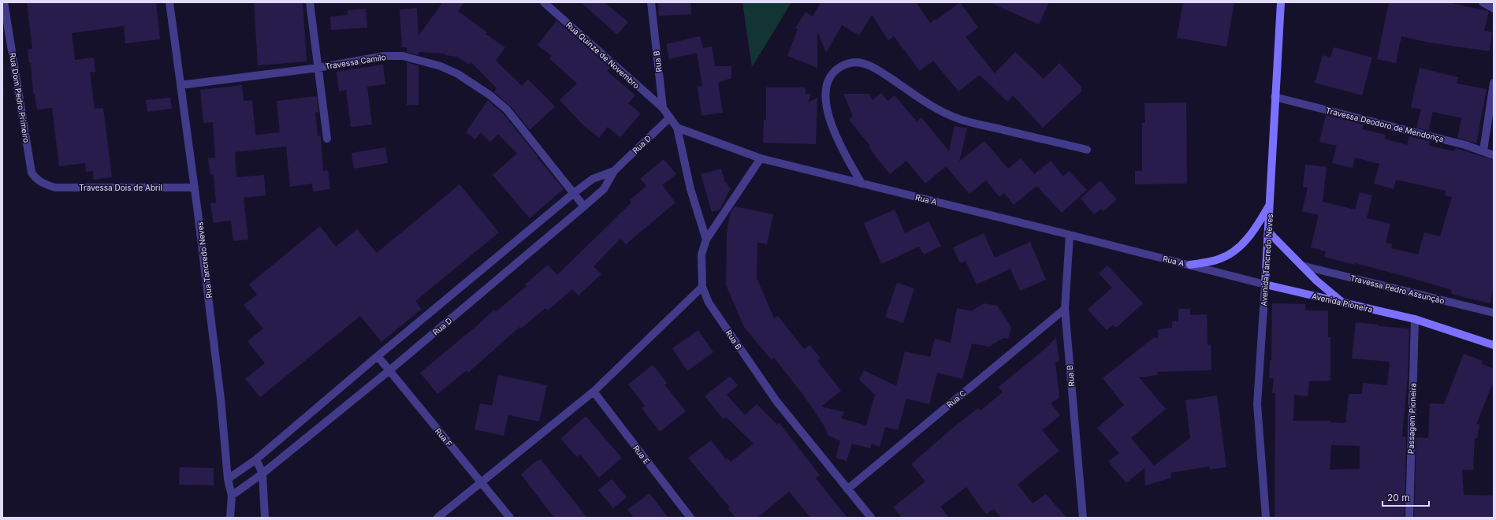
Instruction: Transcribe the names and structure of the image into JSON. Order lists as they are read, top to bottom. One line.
{"streets":{"street":["Rua Quinze de Novembro","Travessa Camilo","Rua B","Rua Dom Pedro Primeiro","Travessa Deodoro de Mendonça","Rua D","Travessa Dois de Abril","Rua A","Rua Tancredo Neves","Avenida Tancredo Neves","Travessa Pedro Assunção","Avenida Pioneira","Rua C","Passagem Pioneira","Rua F","Rua E"]},"crossings":[["Rua Quinze de Novembro","Rua B"],["Travessa Camilo","Rua D"],["Travessa Camilo","Rua Tancredo Neves"],["Rua B","Rua A"],["Rua B","Rua C"],["Rua Dom Pedro Primeiro","Travessa Dois de Abril"],["Travessa Deodoro de Mendonça","Avenida Tancredo Neves"],["Rua D","Rua Tancredo Neves"],["Rua D","Rua F"],["Travessa Dois de Abril","Rua Tancredo Neves"],["Rua A","Avenida Pioneira"],["Avenida Tancredo Neves","Avenida Pioneira"],["Avenida Pioneira","Passagem Pioneira"]],"scale_bar":"20 m"}
